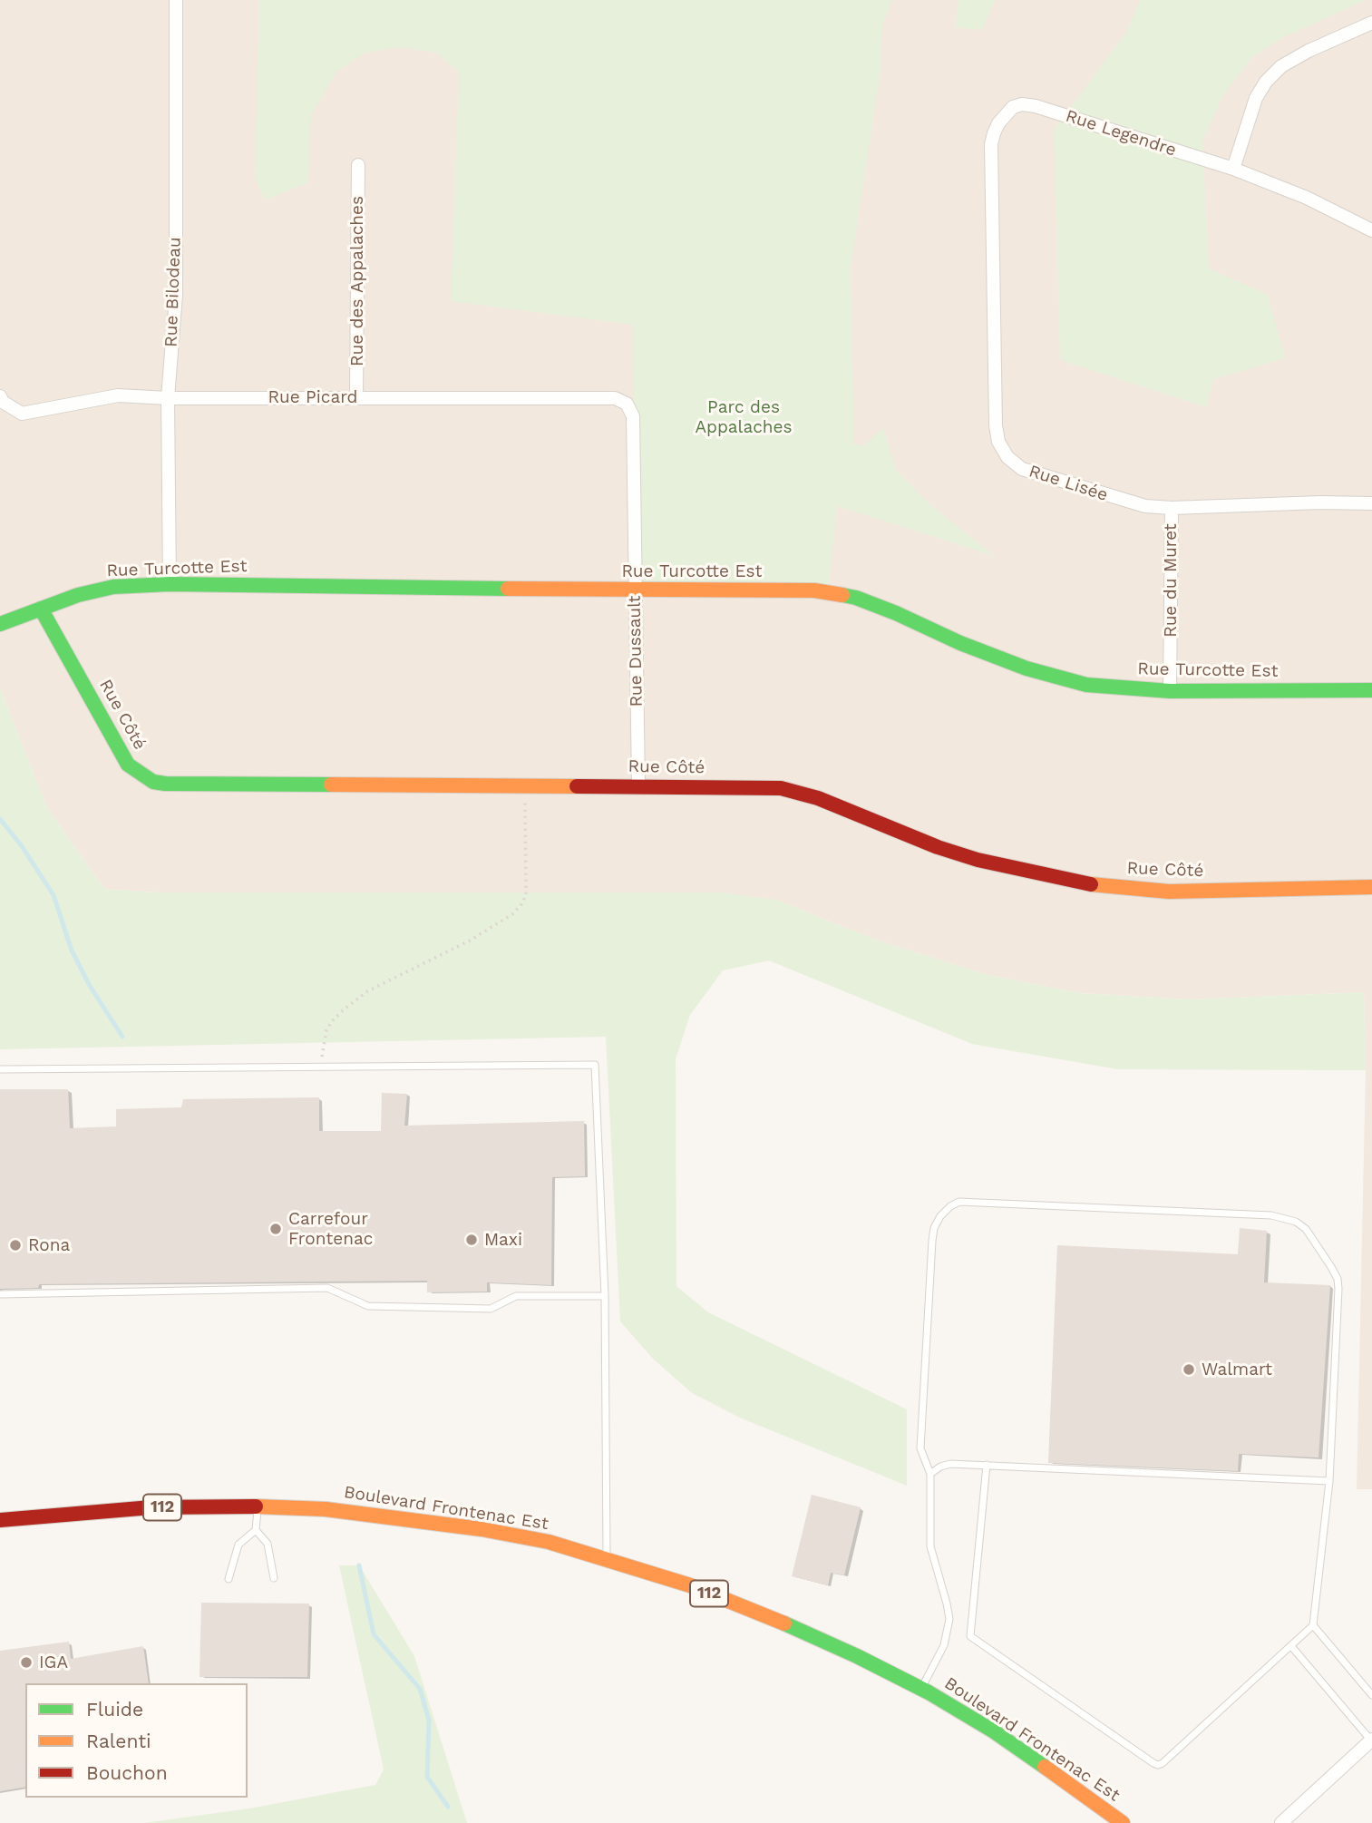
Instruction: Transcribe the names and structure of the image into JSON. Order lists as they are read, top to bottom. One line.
{"streets":{"street":["Rue Legendre","Rue des Appalaches","Rue Bilodeau","Rue Picard","Rue Lisée","Rue Turcotte Est","Rue du Muret","Rue Dussault","Rue Côté","112","Boulevard Frontenac Est"]},"crossings":[["Rue Legendre","Rue Lisée"],["Rue des Appalaches","Rue Picard"],["Rue Bilodeau","Rue Picard"],["Rue Bilodeau","Rue Turcotte Est"],["Rue Picard","Rue Dussault"],["Rue Lisée","Rue du Muret"],["Rue Turcotte Est","Rue du Muret"],["Rue Turcotte Est","Rue Dussault"],["Rue Turcotte Est","Rue Côté"],["Rue Dussault","Rue Côté"]],"parks":["Parc des Appalaches"],"places":["Carrefour Frontenac","Maxi","Rona","Walmart","IGA"],"legend":["Fluide","Ralenti","Bouchon"]}
